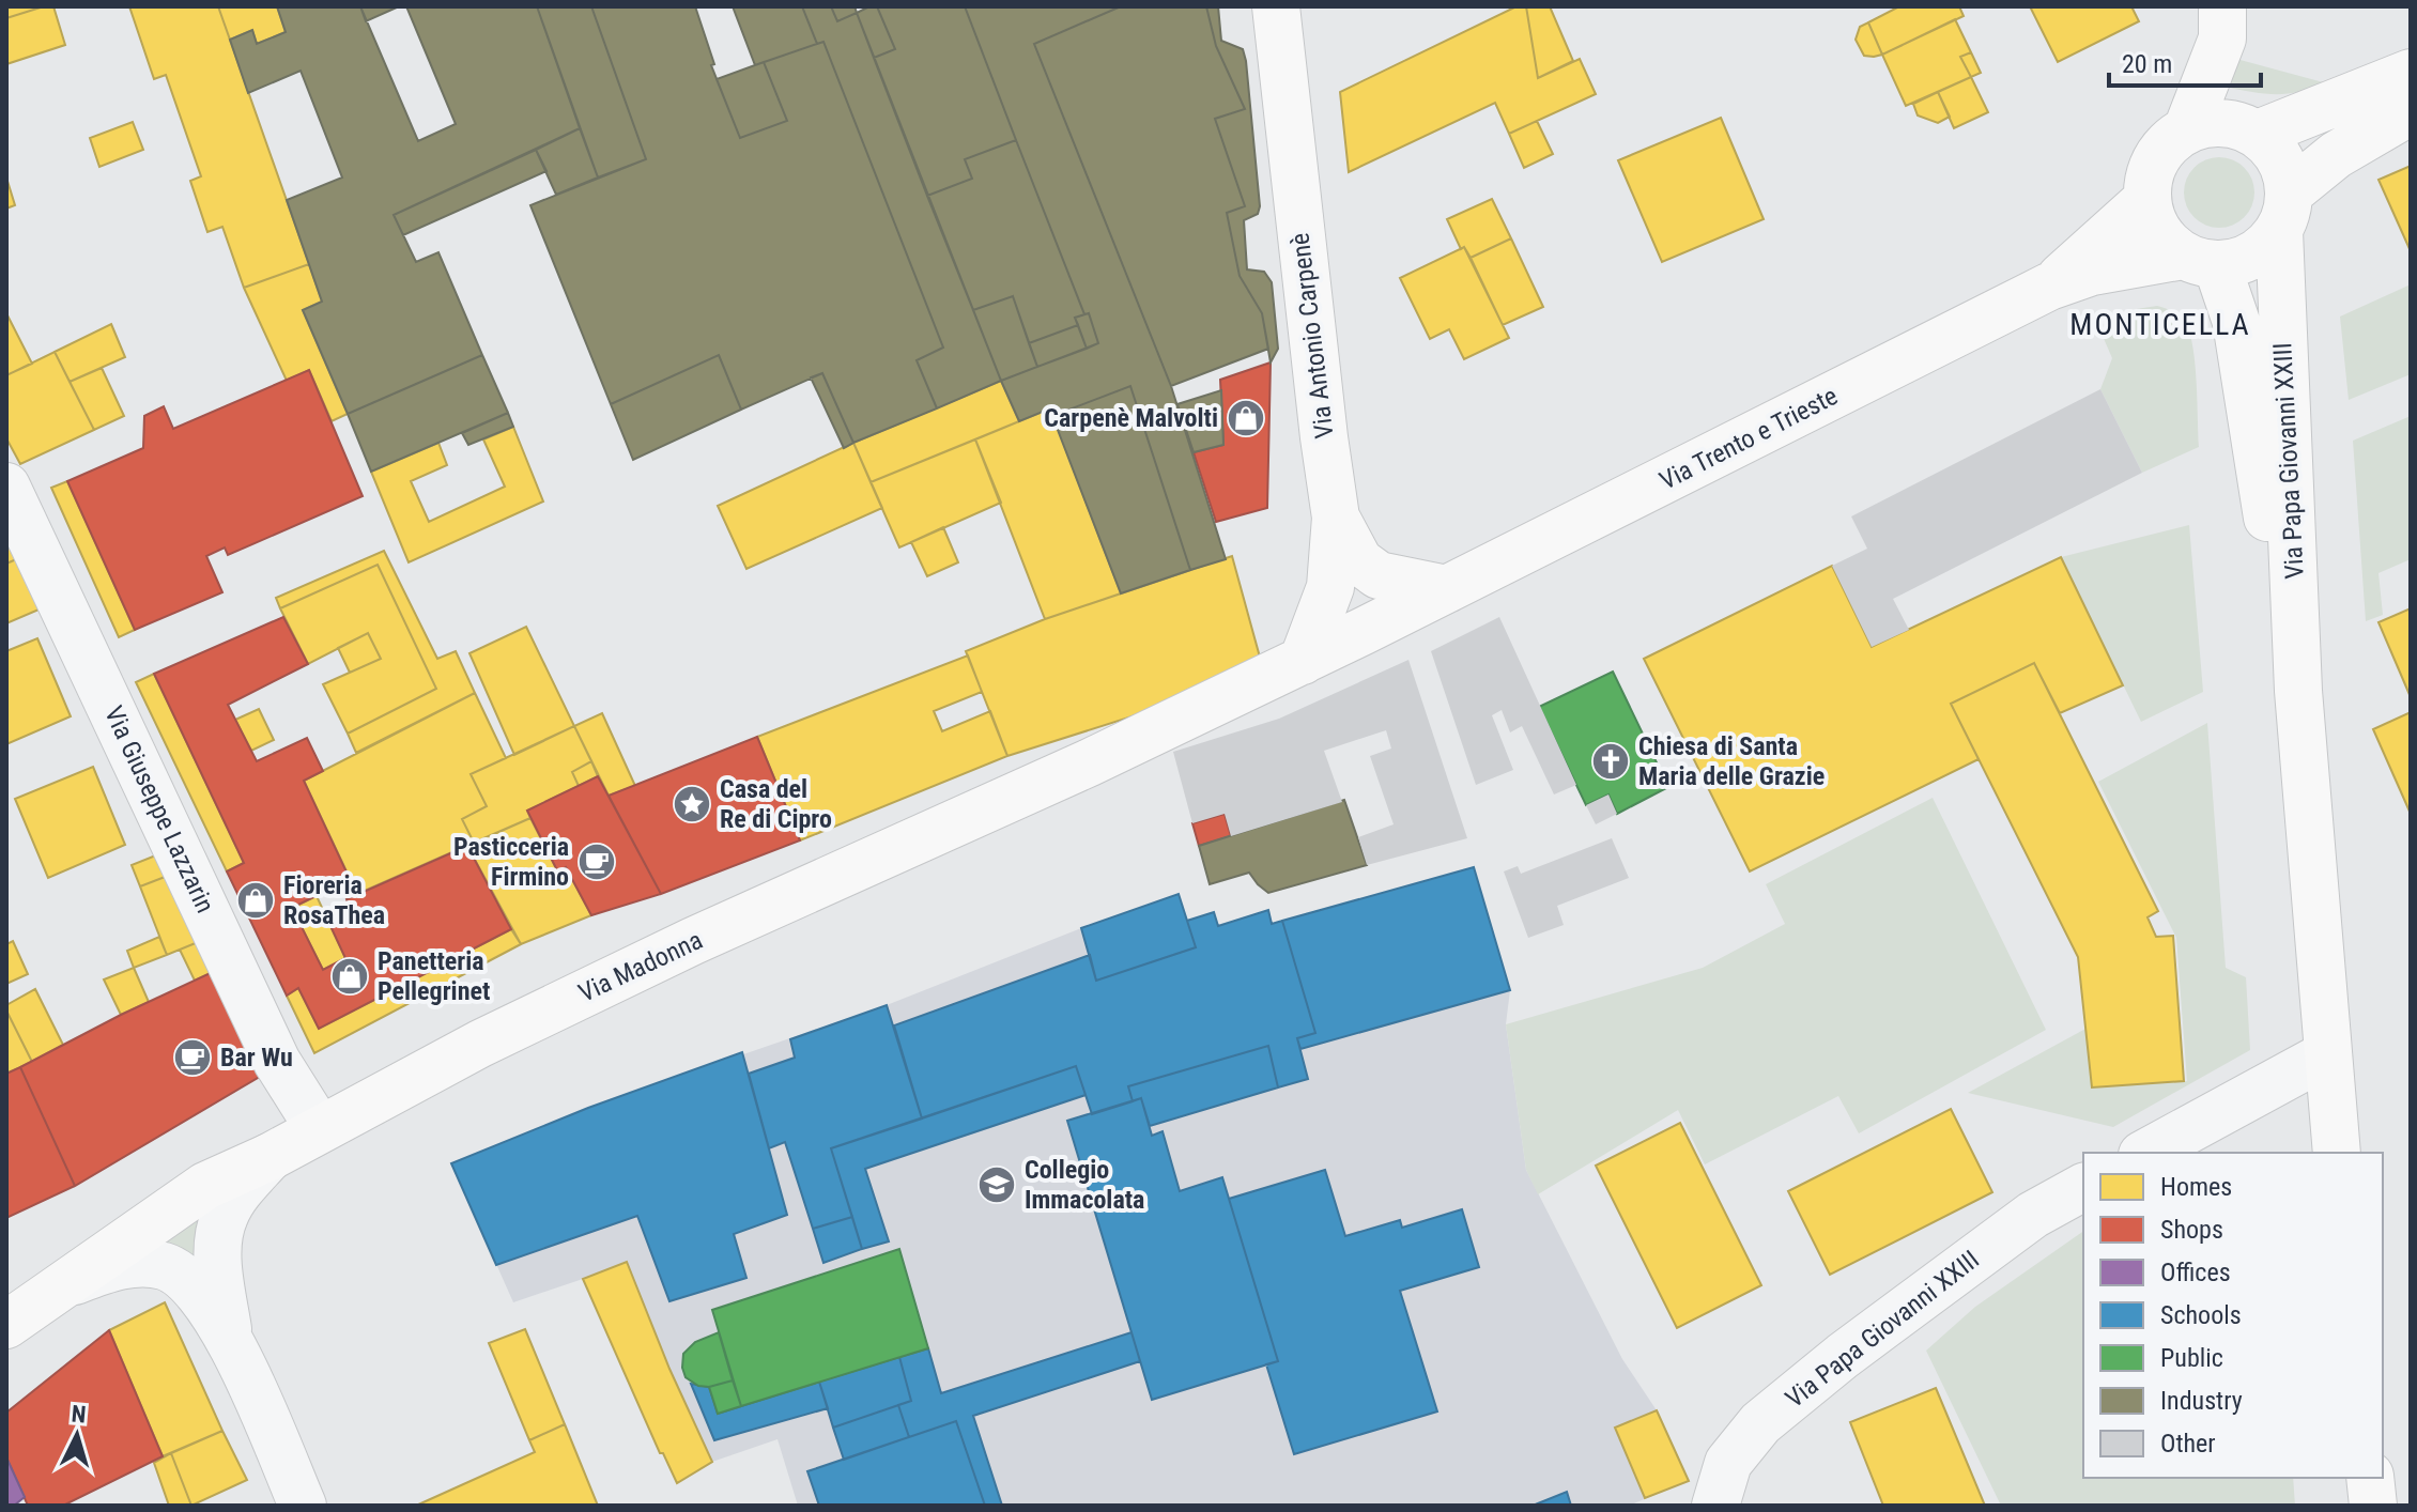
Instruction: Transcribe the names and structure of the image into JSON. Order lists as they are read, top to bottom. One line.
{"streets":{"street":["Via Antonio Carpenè","Via Trento e Trieste","Via Papa Giovanni XXIII","Via Giuseppe Lazzarin","Via Madonna"]},"crossings":[["Via Antonio Carpenè","Via Trento e Trieste"],["Via Antonio Carpenè","Via Madonna"],["Via Trento e Trieste","Via Papa Giovanni XXIII"],["Via Trento e Trieste","Via Madonna"],["Via Giuseppe Lazzarin","Via Madonna"]],"districts":["MONTICELLA"],"places":{"shop":["Carpenè Malvolti","Fioreria RosaThea","Panetteria Pellegrinet"],"church":["Chiesa di Santa Maria delle Grazie"],"place":["Casa del Re di Cipro"],"cafe":["Pasticceria Firmino","Bar Wu"],"school or university":["Collegio Immacolata"]},"legend":["Homes","Shops","Offices","Schools","Public","Industry","Other"],"scale_bar":"20 m","north":"top"}
